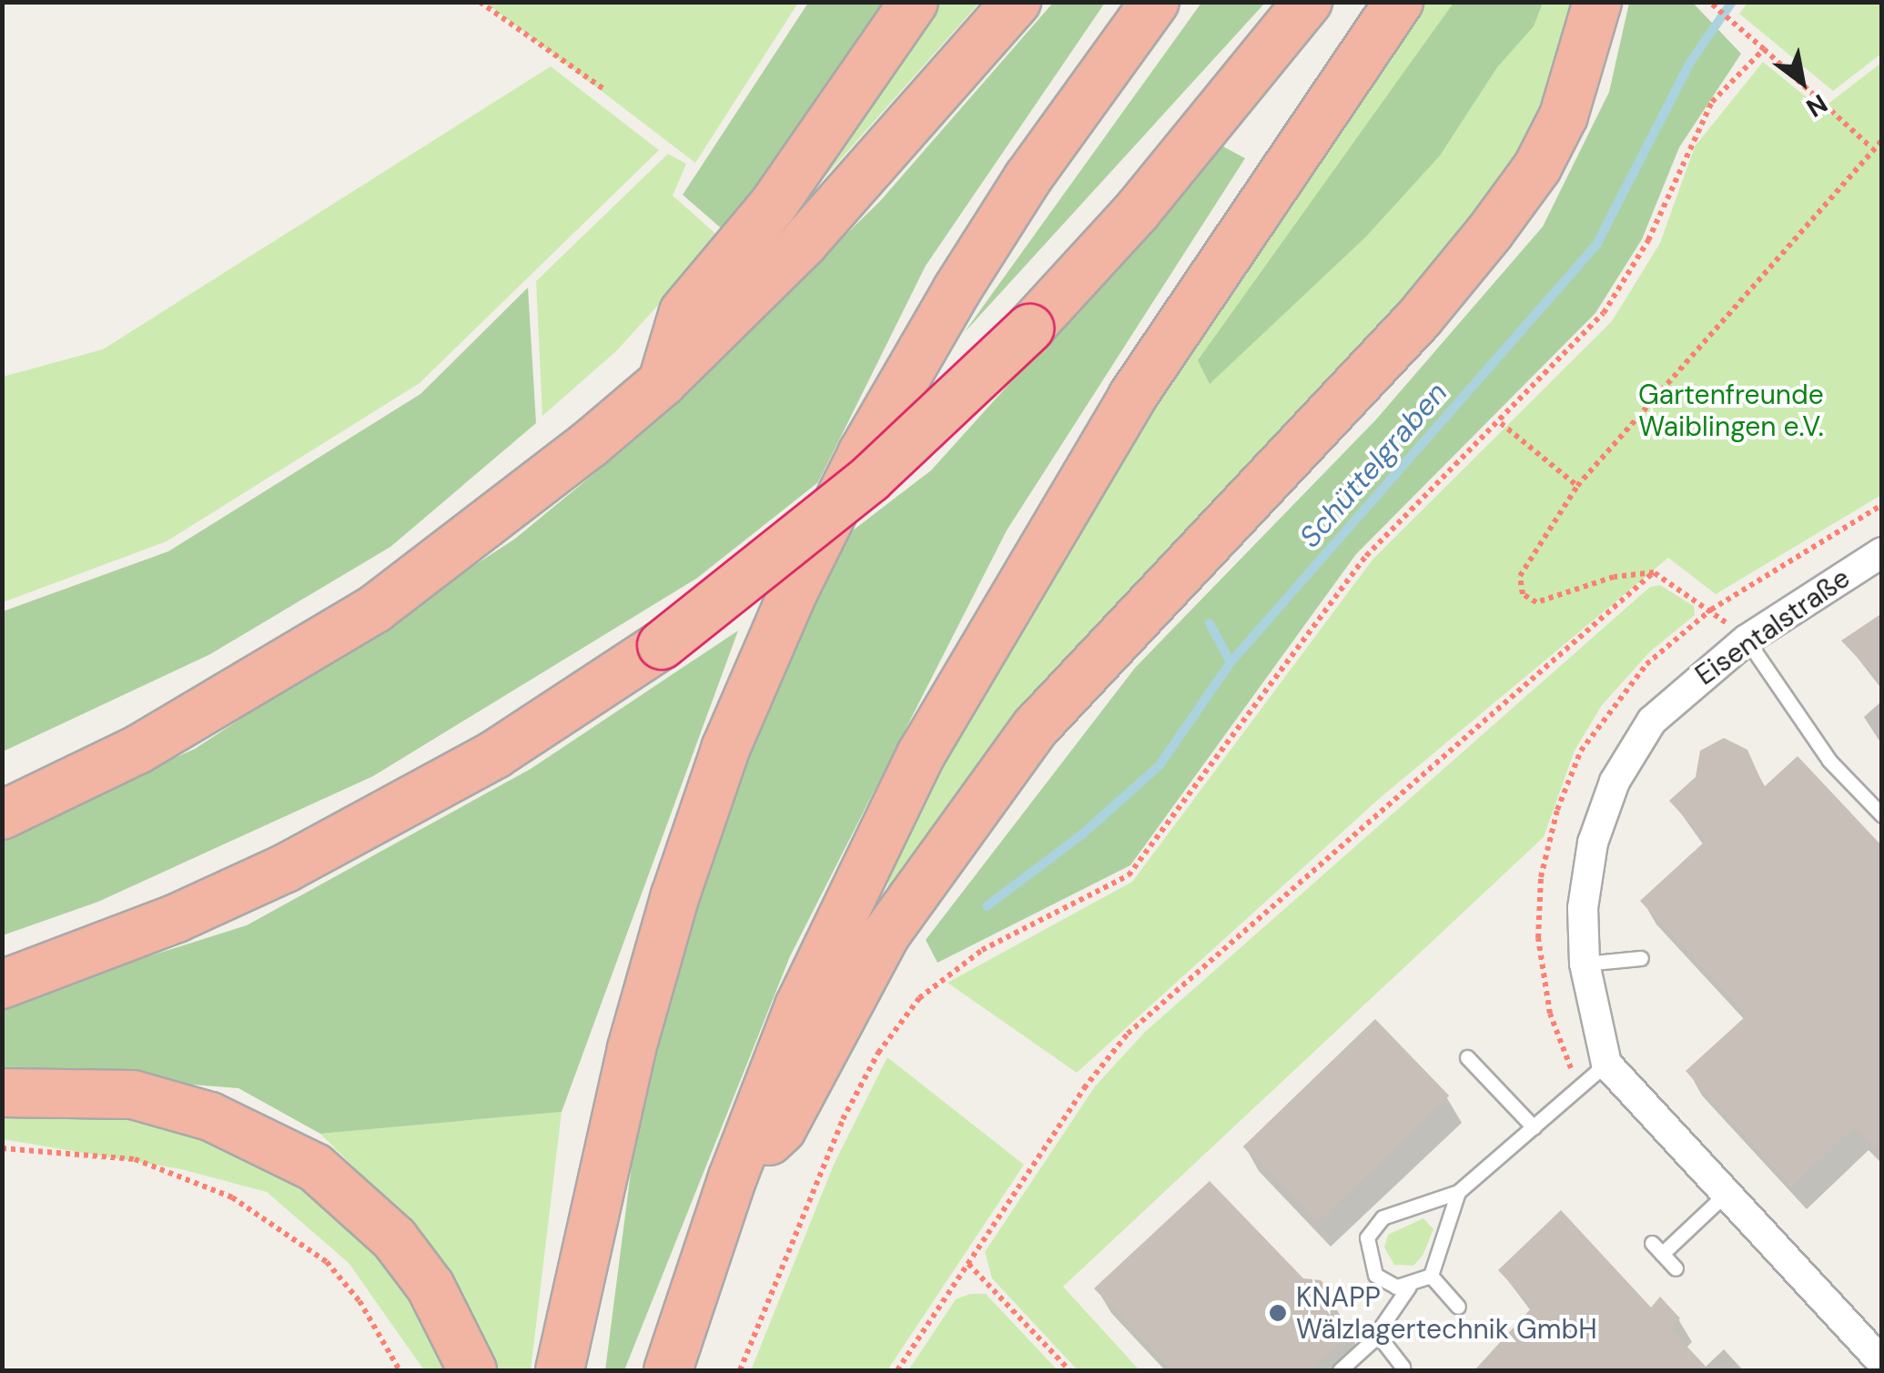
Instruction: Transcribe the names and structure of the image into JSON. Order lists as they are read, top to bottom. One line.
{"streets":{"street":["Eisentalstraße"]},"water":["Schüttelgraben"],"parks":["Gartenfreunde Waiblingen e.V."],"places":["KNAPP Wälzlagertechnik GmbH"],"north":"bottom right"}
